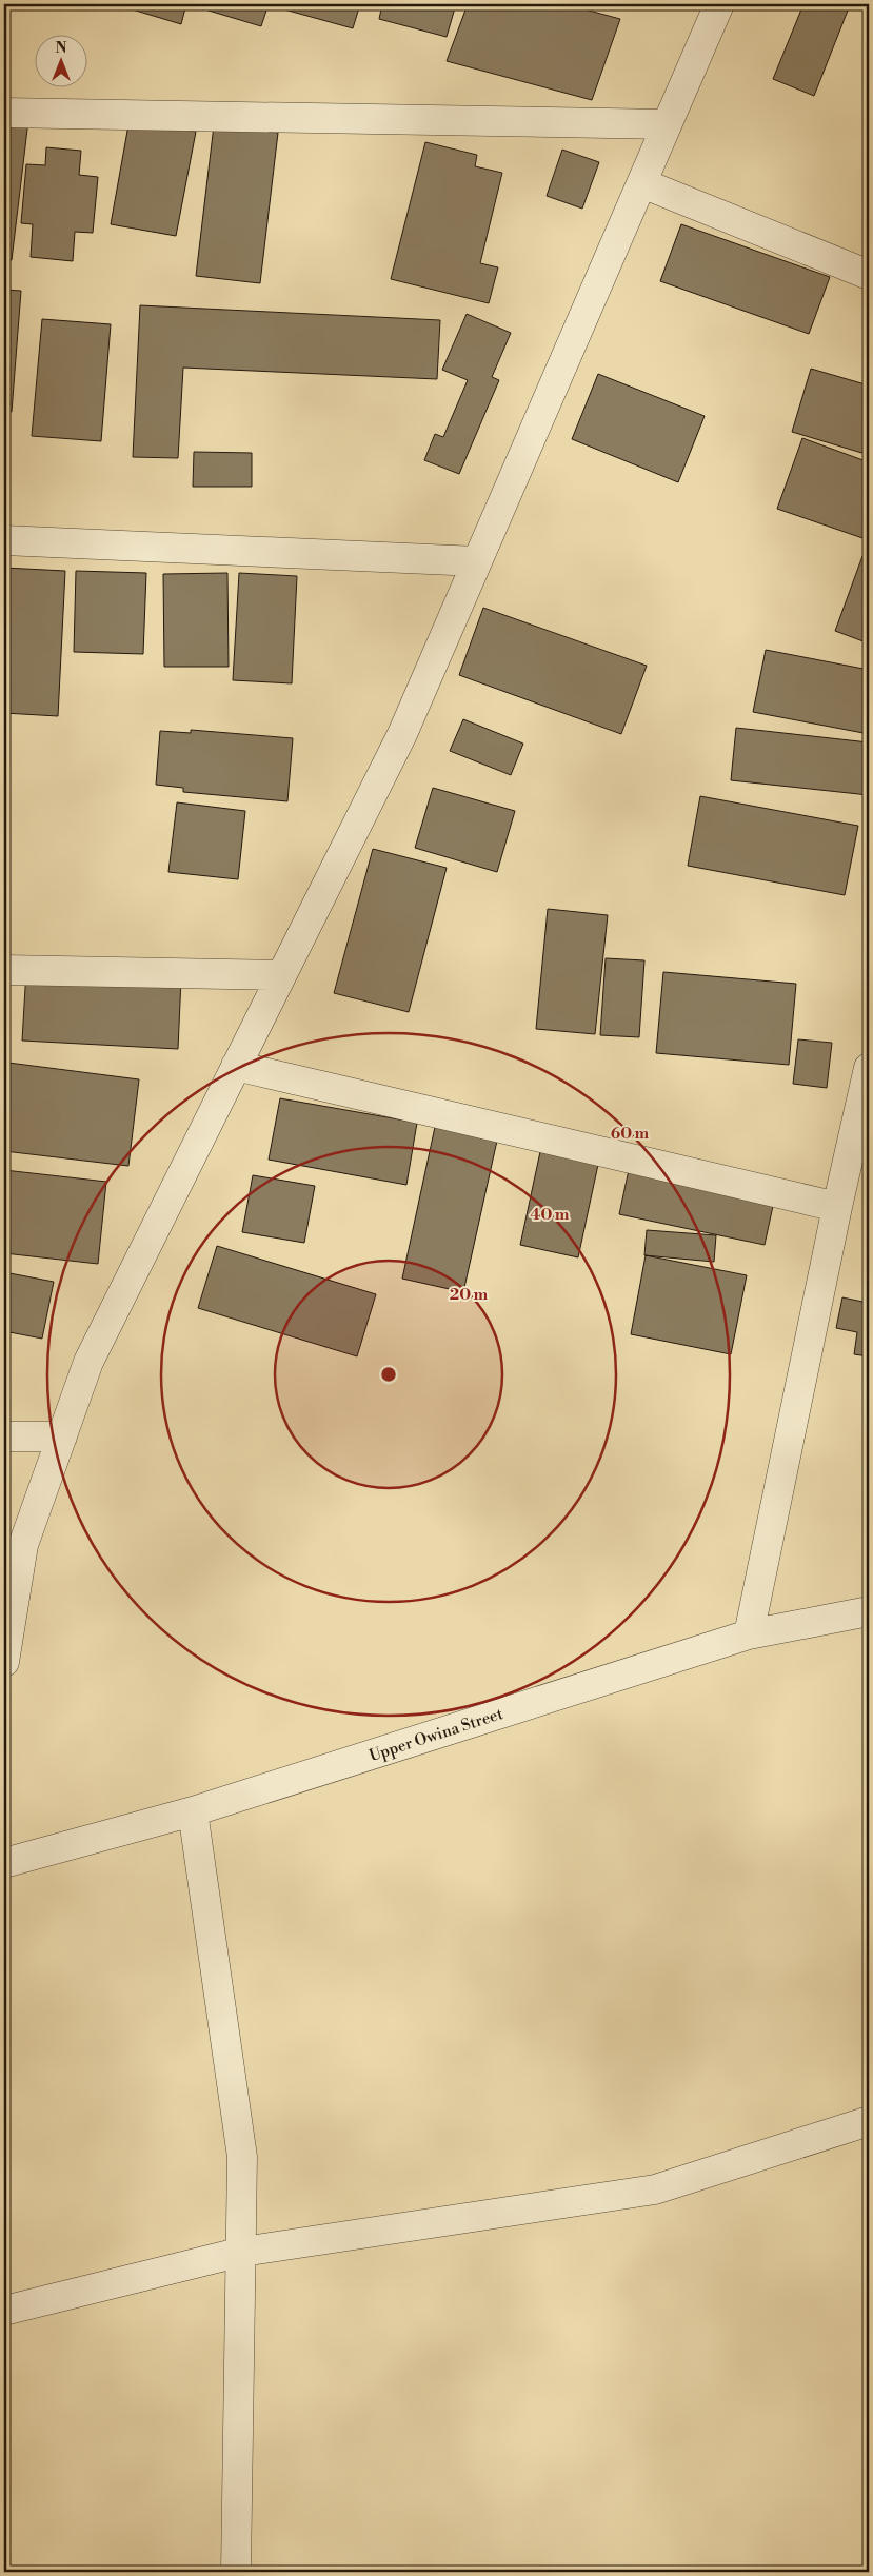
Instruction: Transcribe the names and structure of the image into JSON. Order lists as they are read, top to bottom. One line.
{"streets":{"street":["Upper Owina Street"]},"north":"top","rings":["60 m","40 m","20 m"]}
